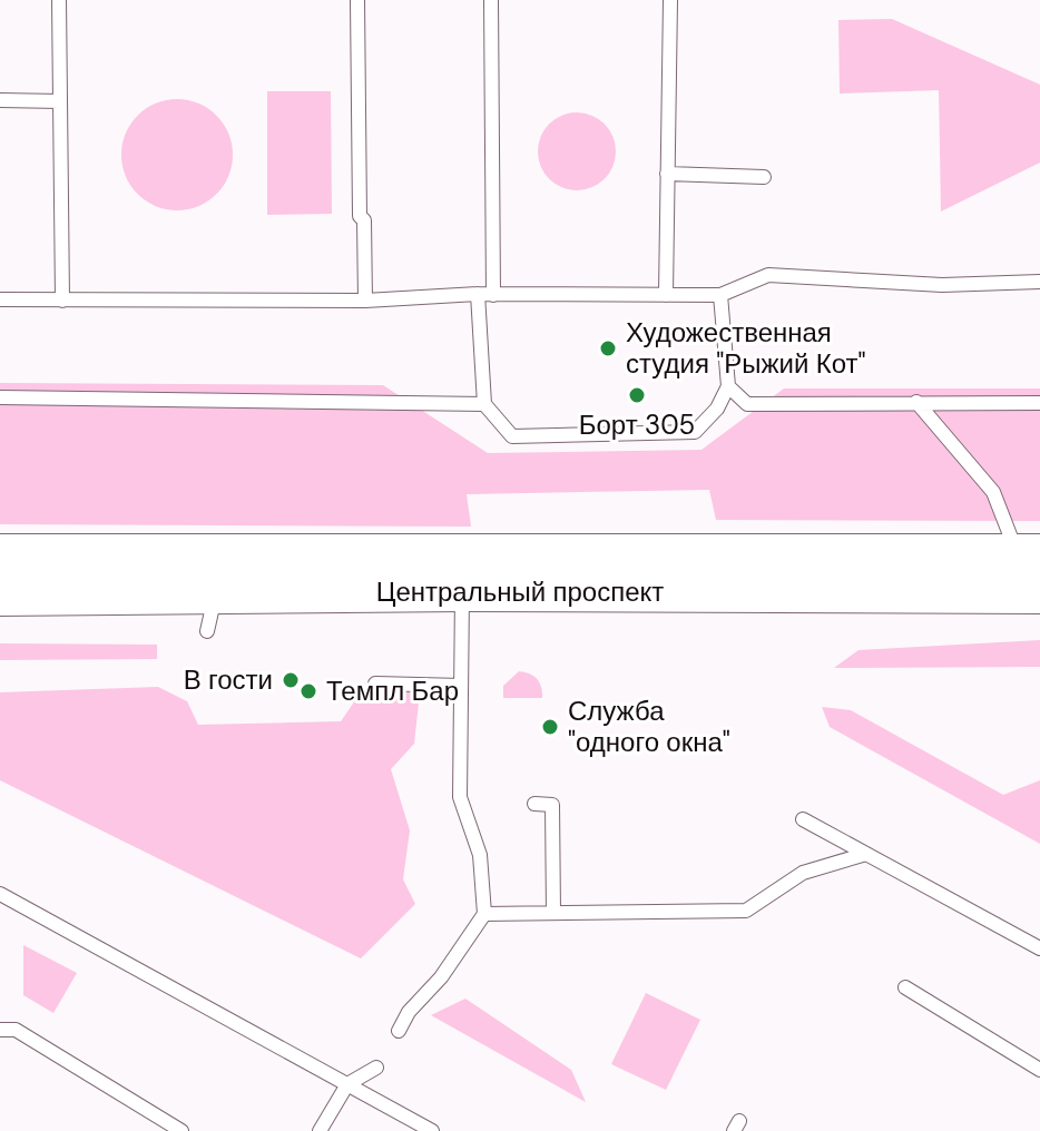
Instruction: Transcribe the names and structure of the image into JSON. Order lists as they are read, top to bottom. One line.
{"streets":{"main road":["Центральный проспект"]},"places":["Художественная студия \"Рыжий Кот\"","Борт 305","В гости","Темпл Бар","Служба \"одного окна\""]}
